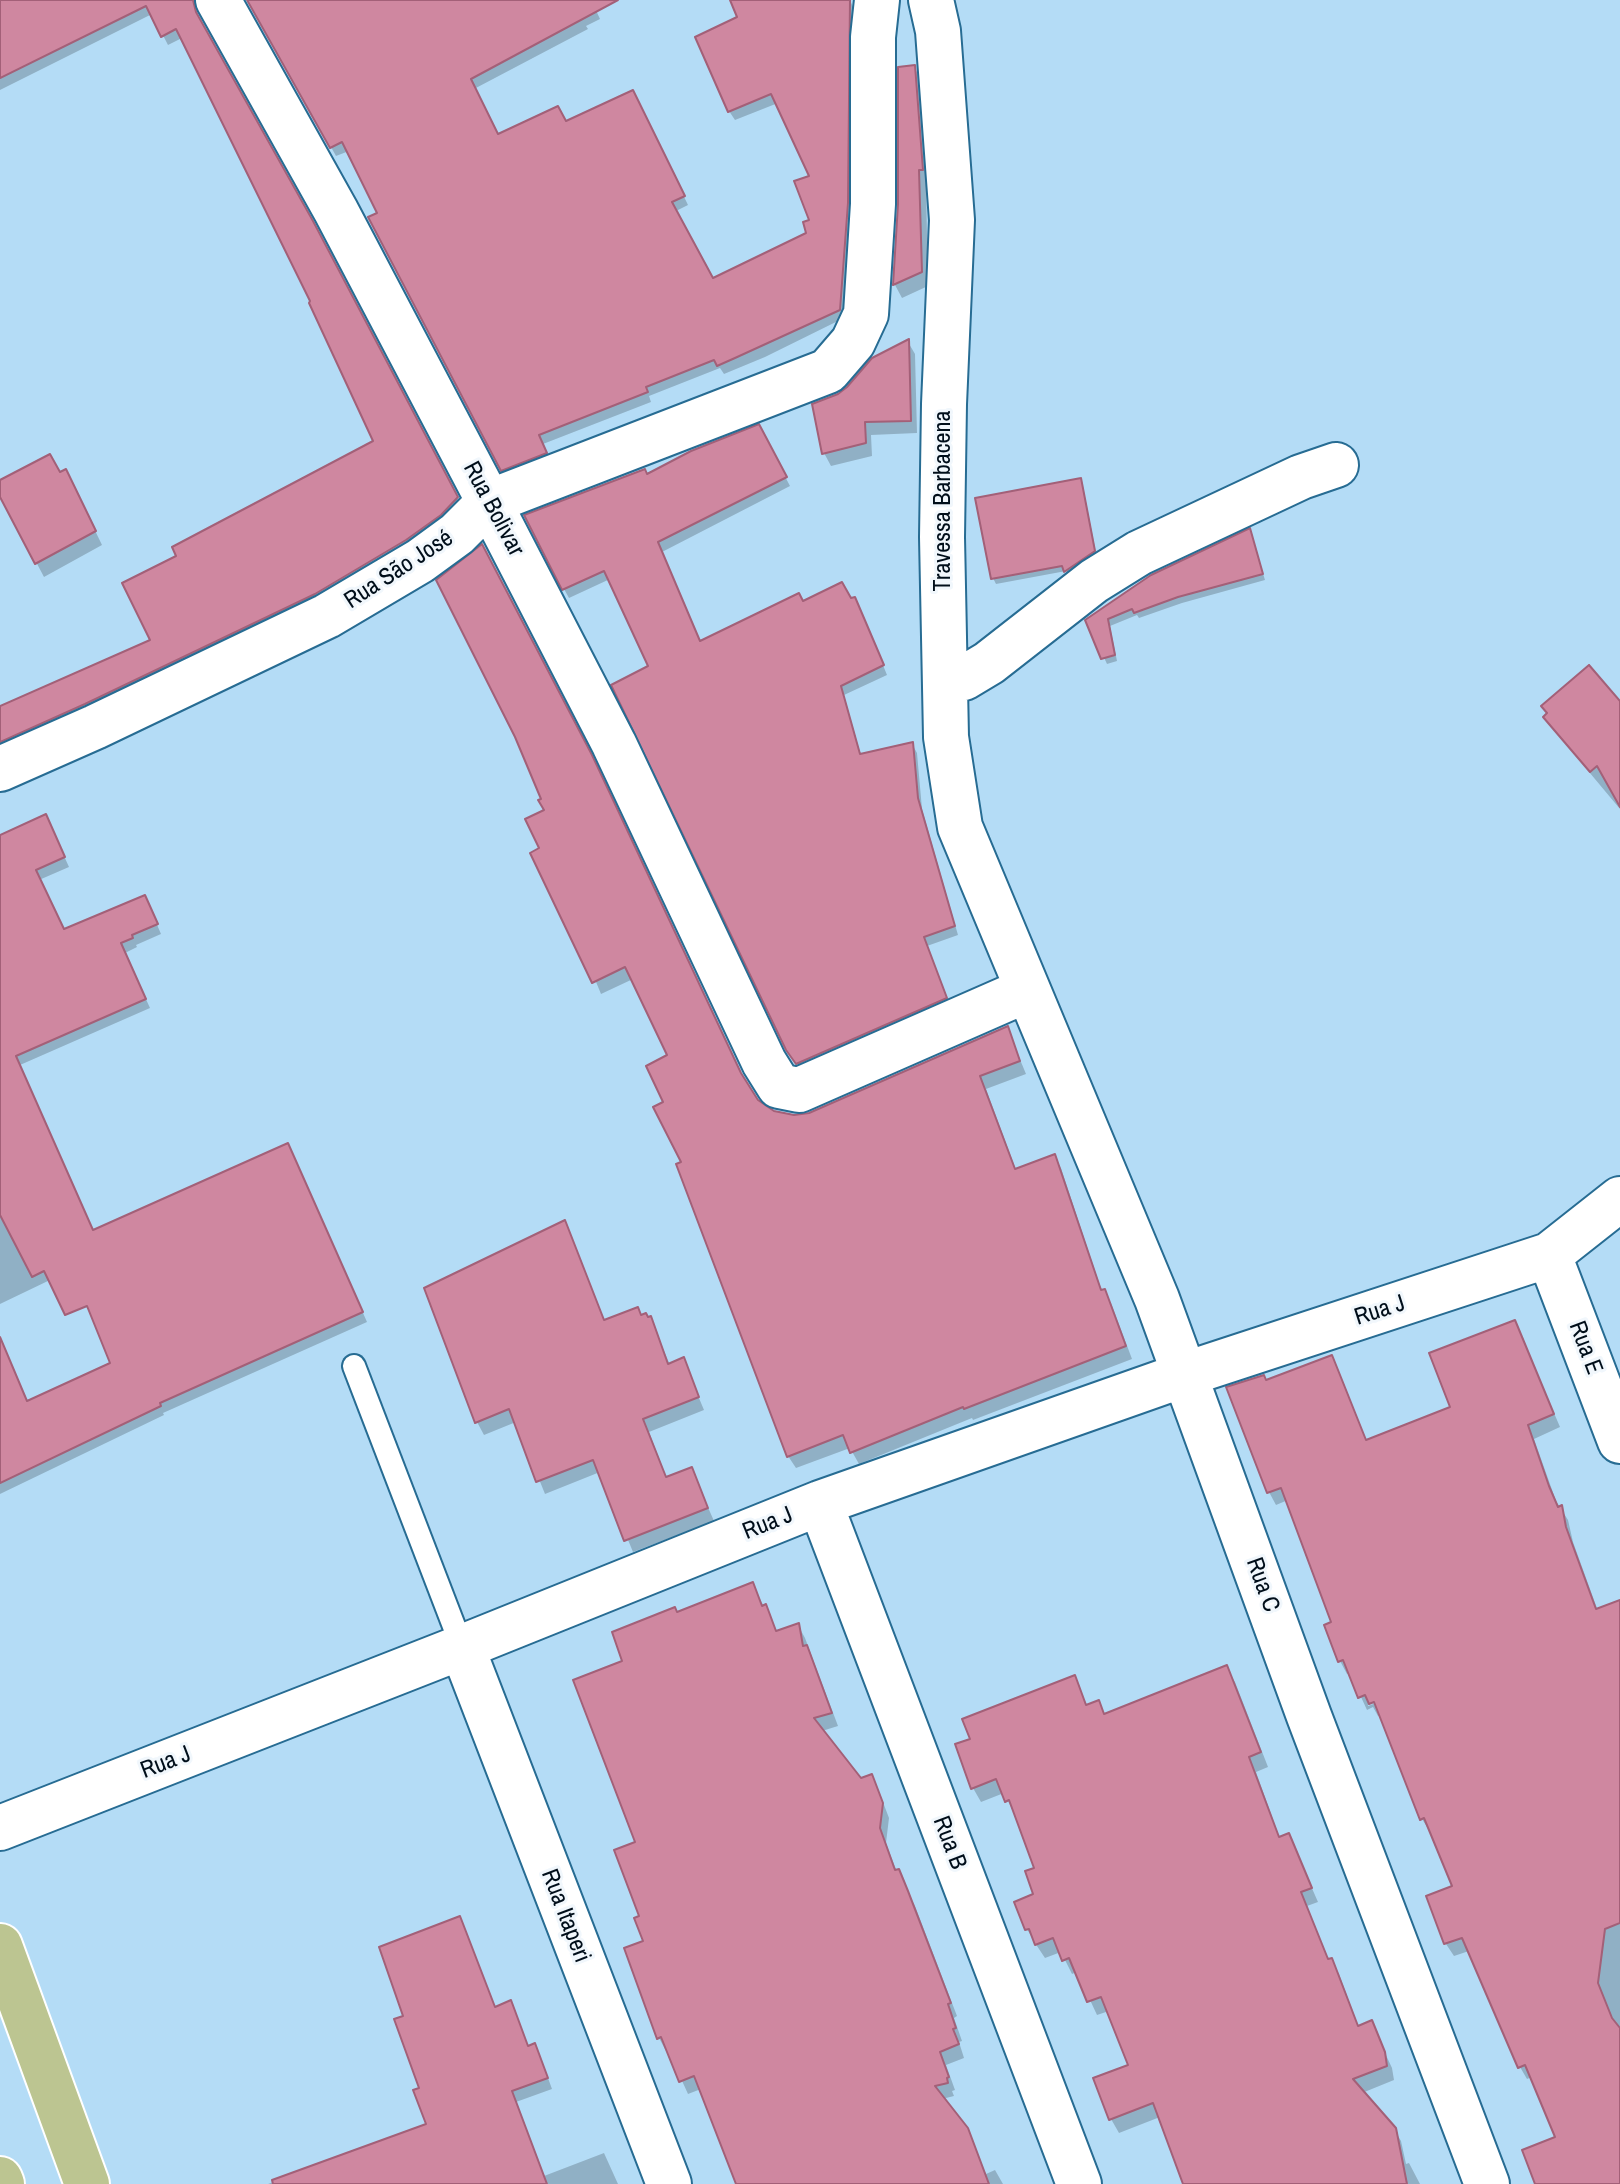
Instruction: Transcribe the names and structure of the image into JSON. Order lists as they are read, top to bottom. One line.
{"streets":{"street":["Travessa Barbacena","Rua Bolivar","Rua São José","Rua J","Rua E","Rua C","Rua B","Rua Itaperi"]},"crossings":[["Travessa Barbacena","Rua Bolivar"],["Travessa Barbacena","Rua C"],["Rua Bolivar","Rua São José"],["Rua Bolivar","Rua C"],["Rua J","Rua E"],["Rua J","Rua C"],["Rua J","Rua B"],["Rua J","Rua Itaperi"]]}
